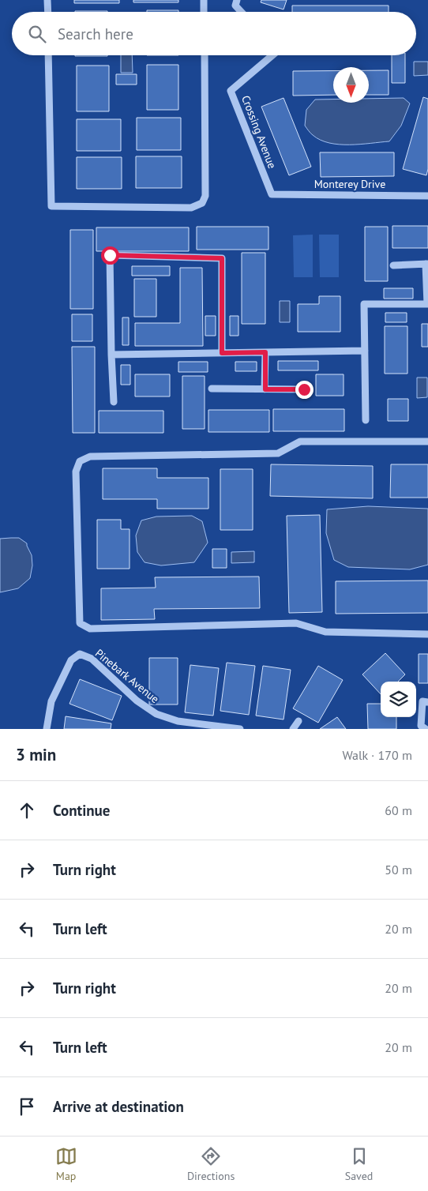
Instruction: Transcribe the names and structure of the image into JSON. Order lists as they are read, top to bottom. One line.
{"streets":{"lane":["Crossing Avenue","Monterey Drive","Pinebark Avenue"]},"crossings":[["Crossing Avenue","Monterey Drive"]],"north":"bottom","page":{"search":"Search here","heading":["3 min","Walk · 170 m"],"list":[["Continue","60 m"],["Turn right","50 m"],["Turn left","20 m"],["Turn right","20 m"],["Turn left","20 m"],"Arrive at destination"],"nav":["Map","Directions","Saved"]}}
